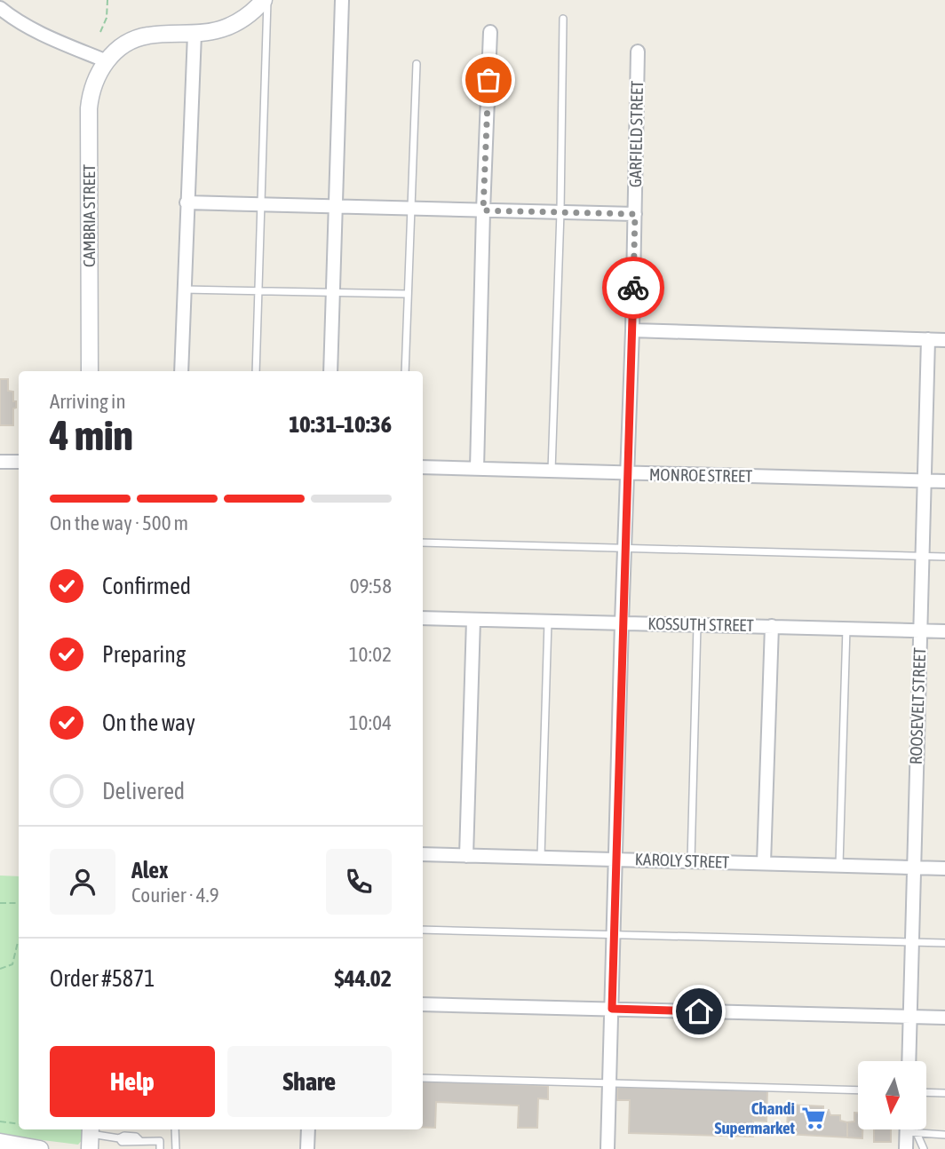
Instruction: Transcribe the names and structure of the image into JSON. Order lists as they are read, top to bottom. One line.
{"streets":{"street":["GARFIELD STREET","CAMBRIA STREET","MONROE STREET","KOSSUTH STREET","ROOSEVELT STREET","KAROLY STREET"]},"crossings":[["GARFIELD STREET","MONROE STREET"],["GARFIELD STREET","KOSSUTH STREET"],["GARFIELD STREET","KAROLY STREET"],["MONROE STREET","ROOSEVELT STREET"],["KOSSUTH STREET","ROOSEVELT STREET"],["ROOSEVELT STREET","KAROLY STREET"]],"places":{"supermarket":["Chandi Supermarket"]},"north":"bottom","page":{"heading":["4 min","Arriving in","10:31–10:36"],"panel":["Alex","Courier · 4.9","Order #5871","$44.02"],"bar":"On the way · 500 m","list":[["Confirmed","09:58"],["Preparing","10:02"],["On the way","10:04"],"Delivered"],"buttons":["Help","Share"]}}
